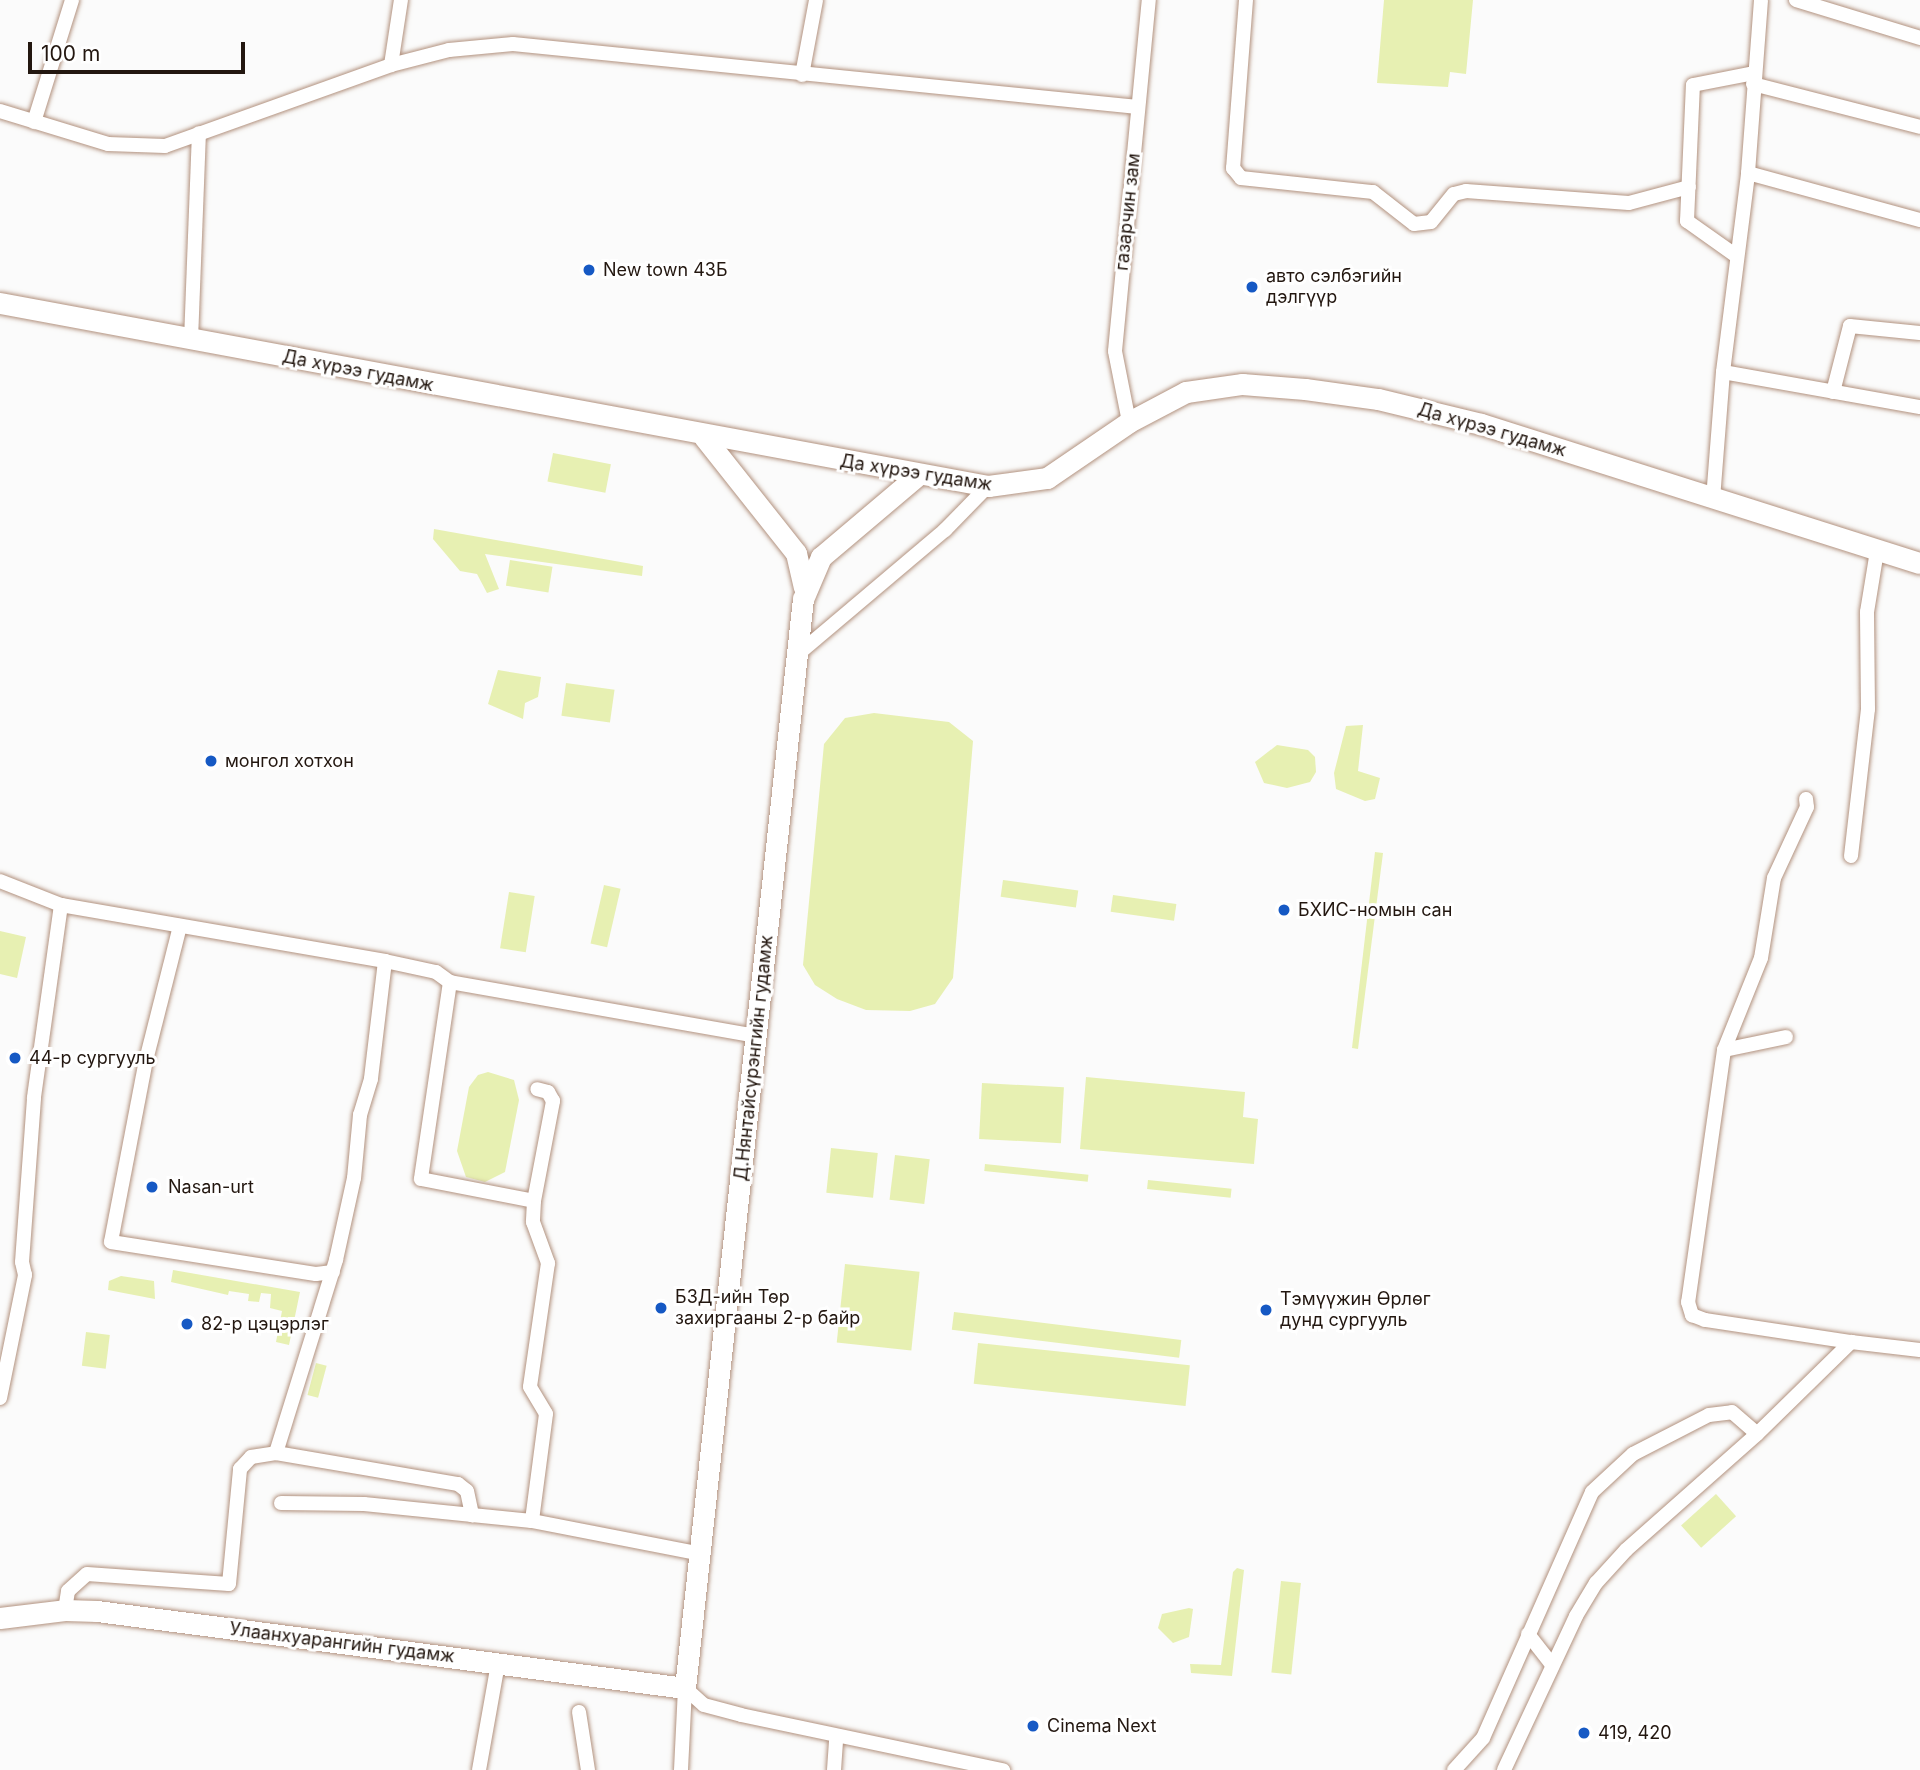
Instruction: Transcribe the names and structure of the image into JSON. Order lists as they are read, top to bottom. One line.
{"streets":{"main road":["Да хүрээ гудамж","Д.Нянтайсүрэнгийн гудамж","Улаанхуарангийн гудамж"],"street":["газарчин зам"]},"crossings":[["газарчин зам","Да хүрээ гудамж"],["Да хүрээ гудамж","Д.Нянтайсүрэнгийн гудамж"],["Д.Нянтайсүрэнгийн гудамж","Улаанхуарангийн гудамж"]],"places":["New town 43Б","авто сэлбэгийн дэлгүүр","монгол хотхон","БХИС-номын сан","44-р сургууль","Nasan-urt","БЗД-ийн Төр захиргааны 2-р байр","Тэмүүжин Өрлөг дунд сургууль","82-р цэцэрлэг","Cinema Next","419, 420"],"scale_bar":"100 m"}
